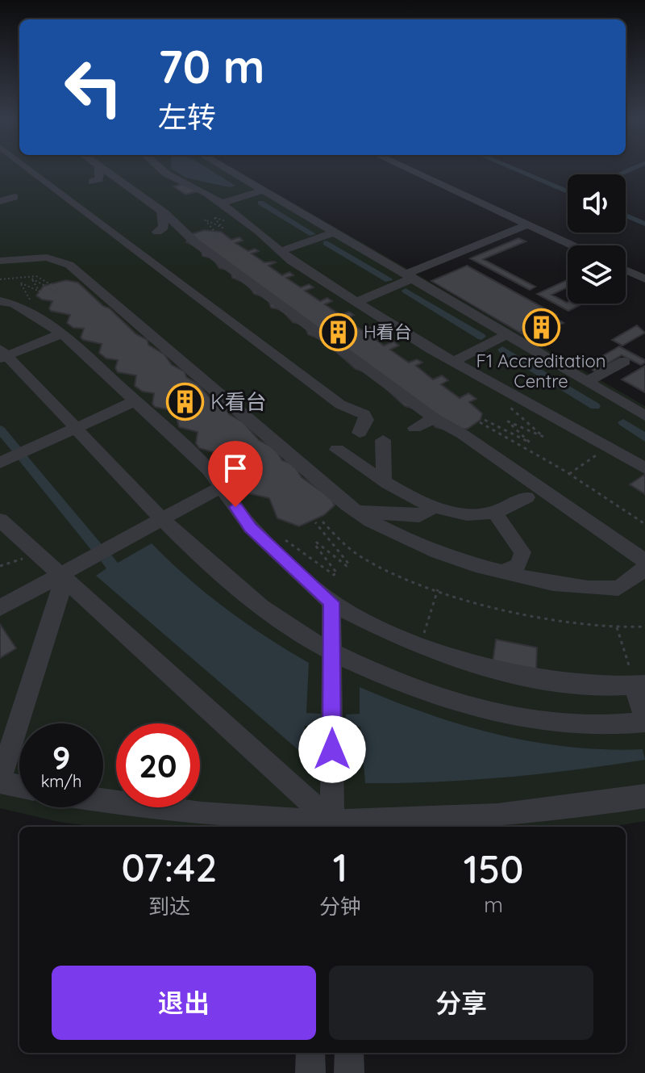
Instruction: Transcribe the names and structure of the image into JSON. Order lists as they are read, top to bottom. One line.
{"places":{"building":["F1 Accreditation Centre","H看台","K看台"]},"page":{"turn":["70 m","左转"],"speed":"9 km/h","limit":"20","eta":["07:42","到达","1","分钟","150","m"],"buttons":["退出","分享"]}}
